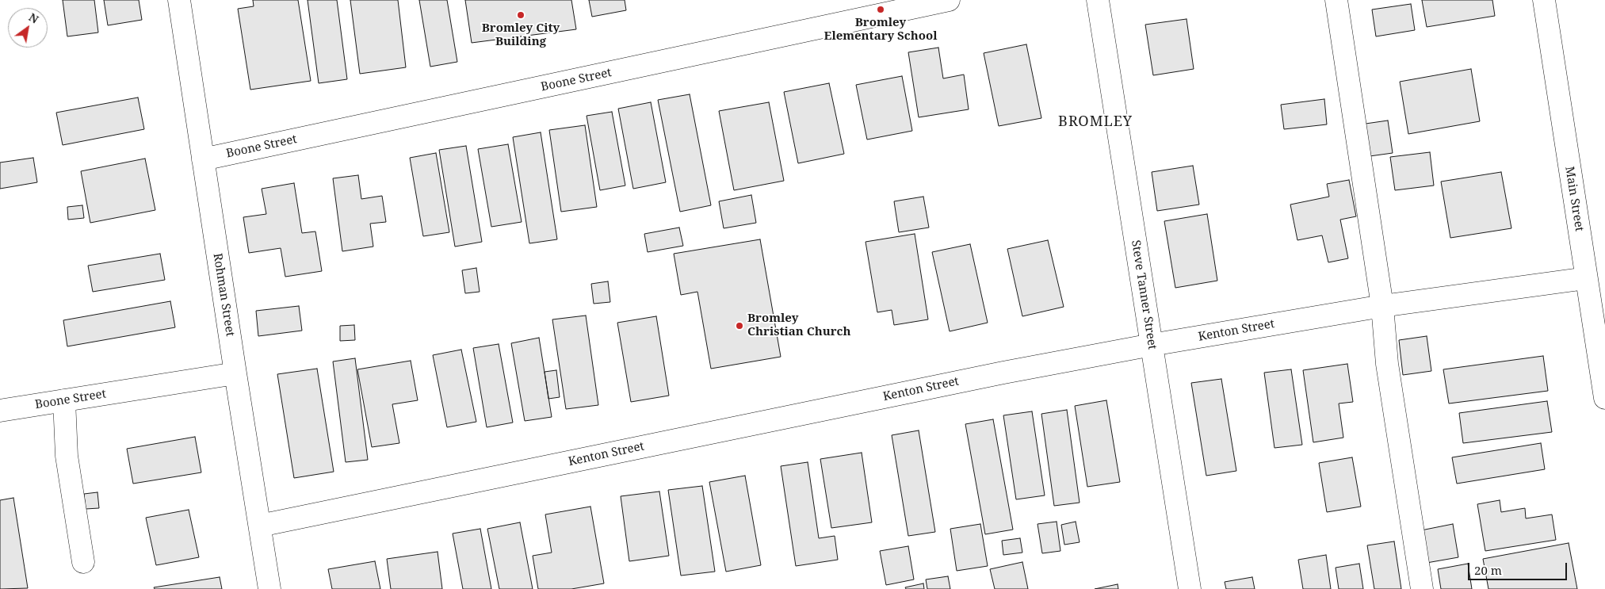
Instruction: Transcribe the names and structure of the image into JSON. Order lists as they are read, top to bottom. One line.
{"streets":{"street":["Boone Street","Main Street","Rohman Street","Steve Tanner Street","Kenton Street"]},"crossings":[["Boone Street","Rohman Street"],["Main Street","Kenton Street"],["Rohman Street","Kenton Street"],["Steve Tanner Street","Kenton Street"]],"districts":["BROMLEY"],"places":["Bromley Elementary School","Bromley City Building","Bromley Christian Church"],"scale_bar":"20 m","north":"top right"}
